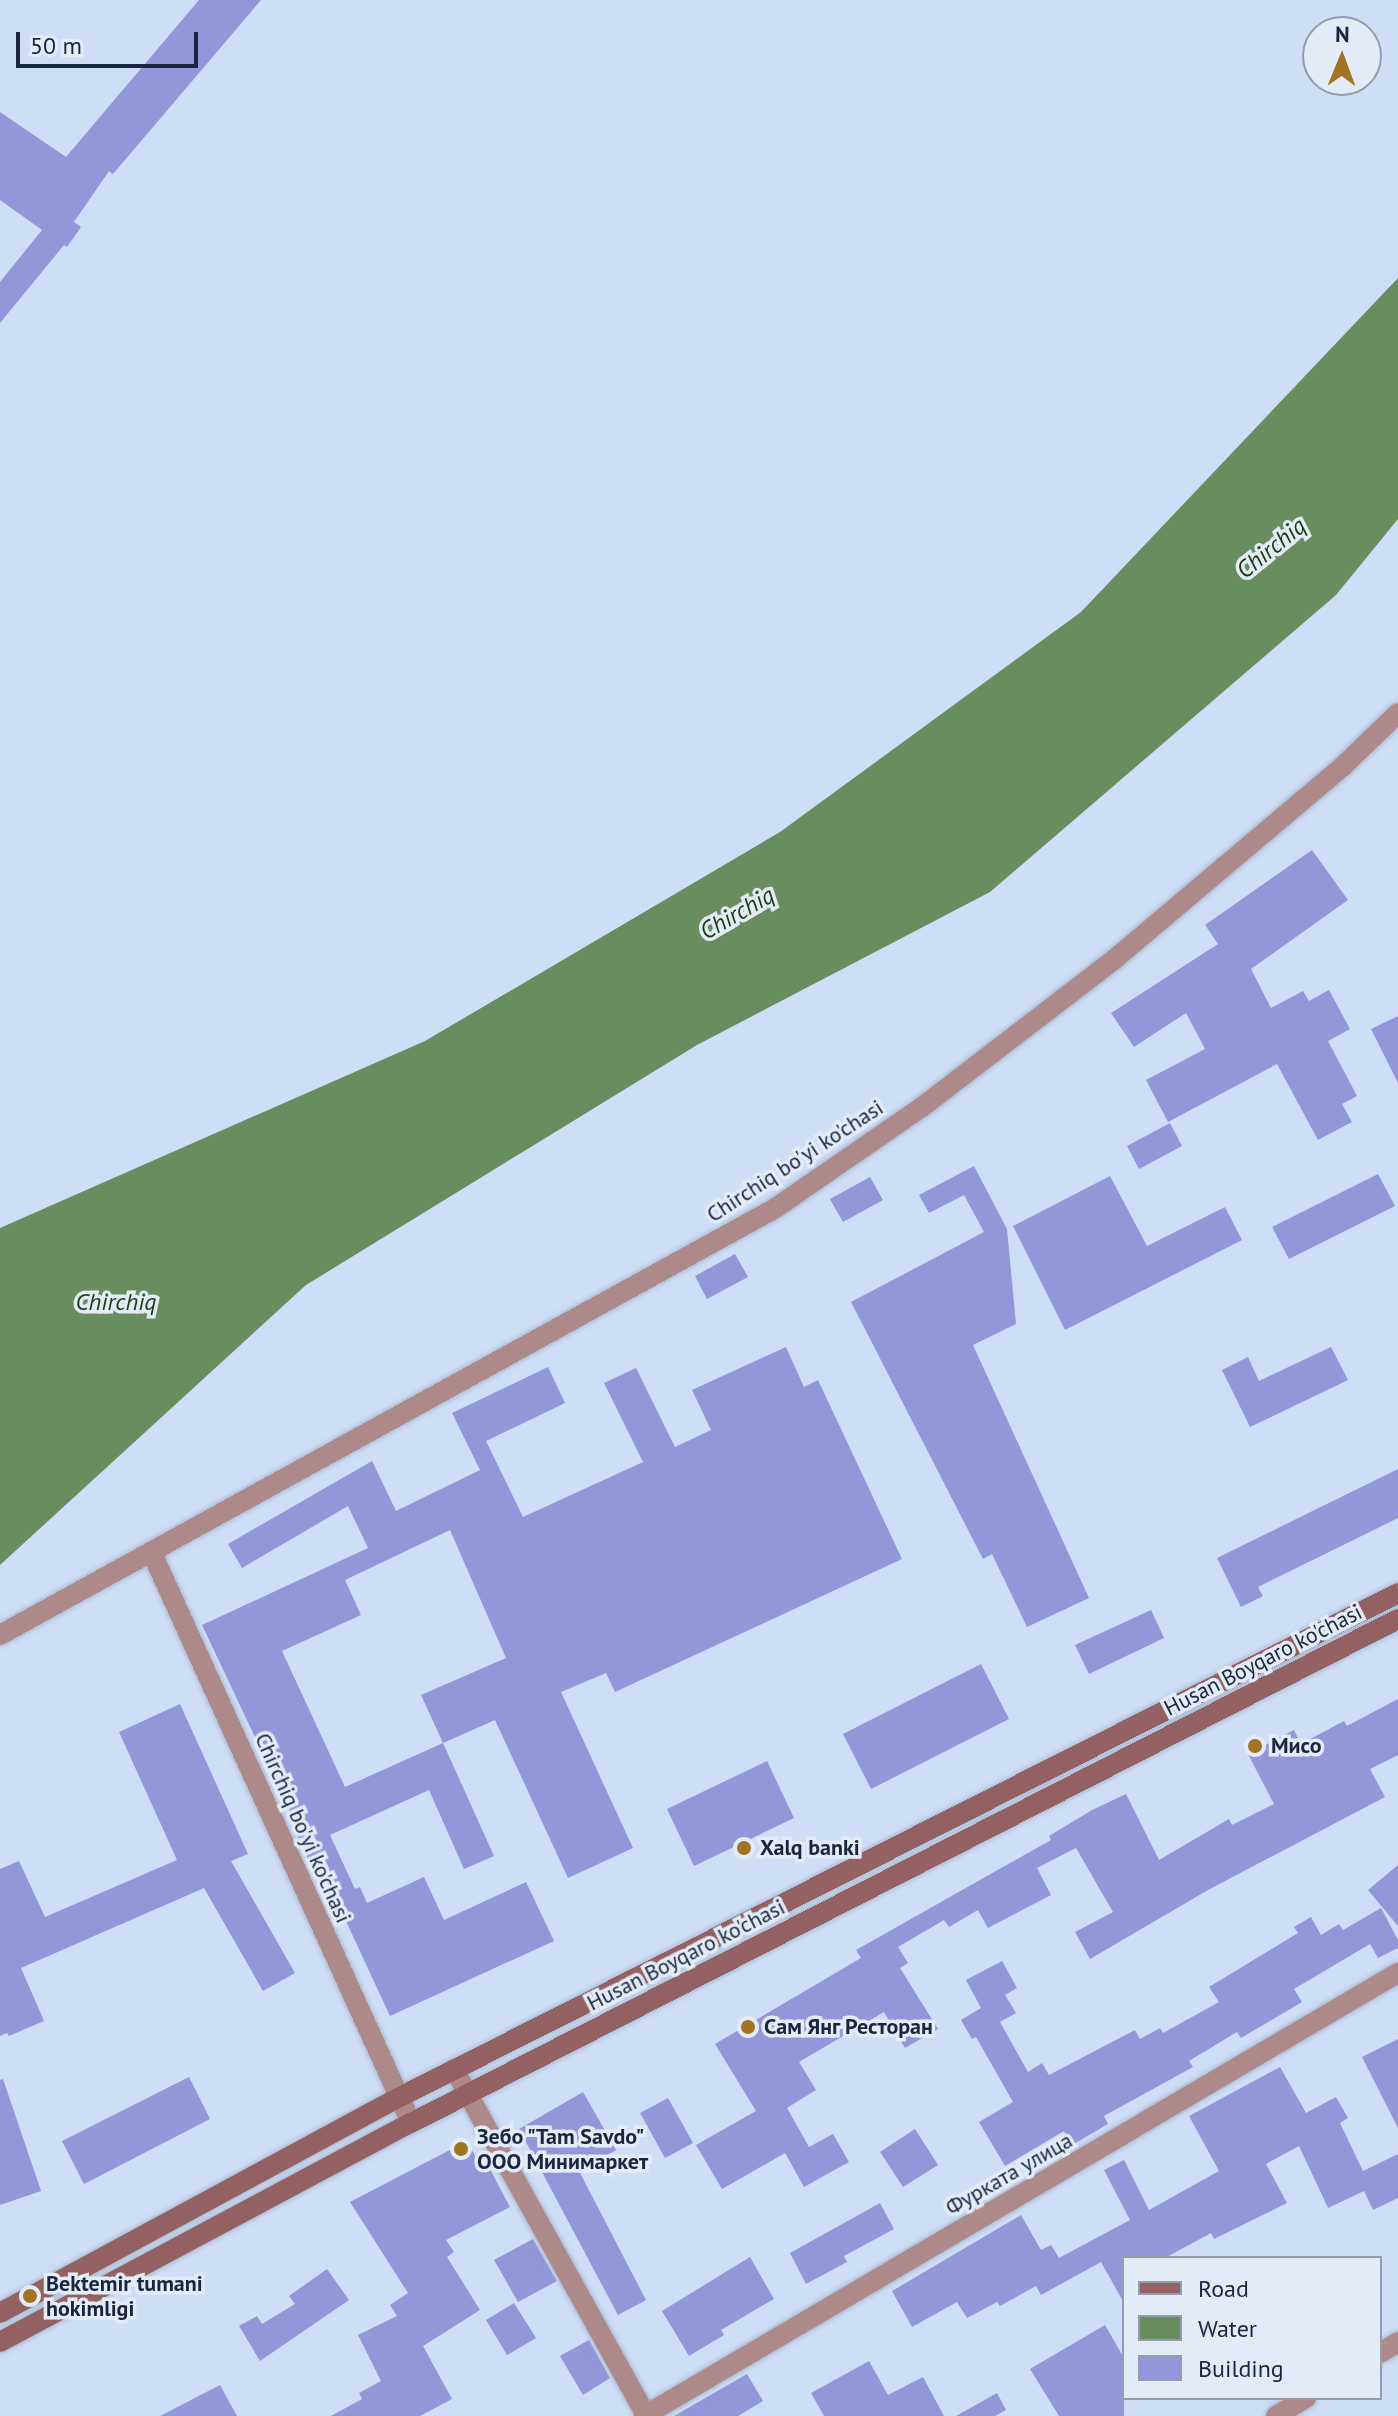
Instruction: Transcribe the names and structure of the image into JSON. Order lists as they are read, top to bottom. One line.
{"streets":{"main road":["Husan Boyqaro ko'chasi"],"street":["Chirchiq bo'yi ko'chasi","Фурката улица"]},"crossings":[["Chirchiq bo'yi ko'chasi","Husan Boyqaro ko'chasi"]],"water":["Chirchiq"],"places":["Мисо","Xalq banki","Сам Янг Ресторан","Зебо \"Tam Savdo\" ООО Минимаркет","Bektemir tumani hokimligi"],"legend":["Road","Water","Building"],"scale_bar":"50 m","north":"top"}
